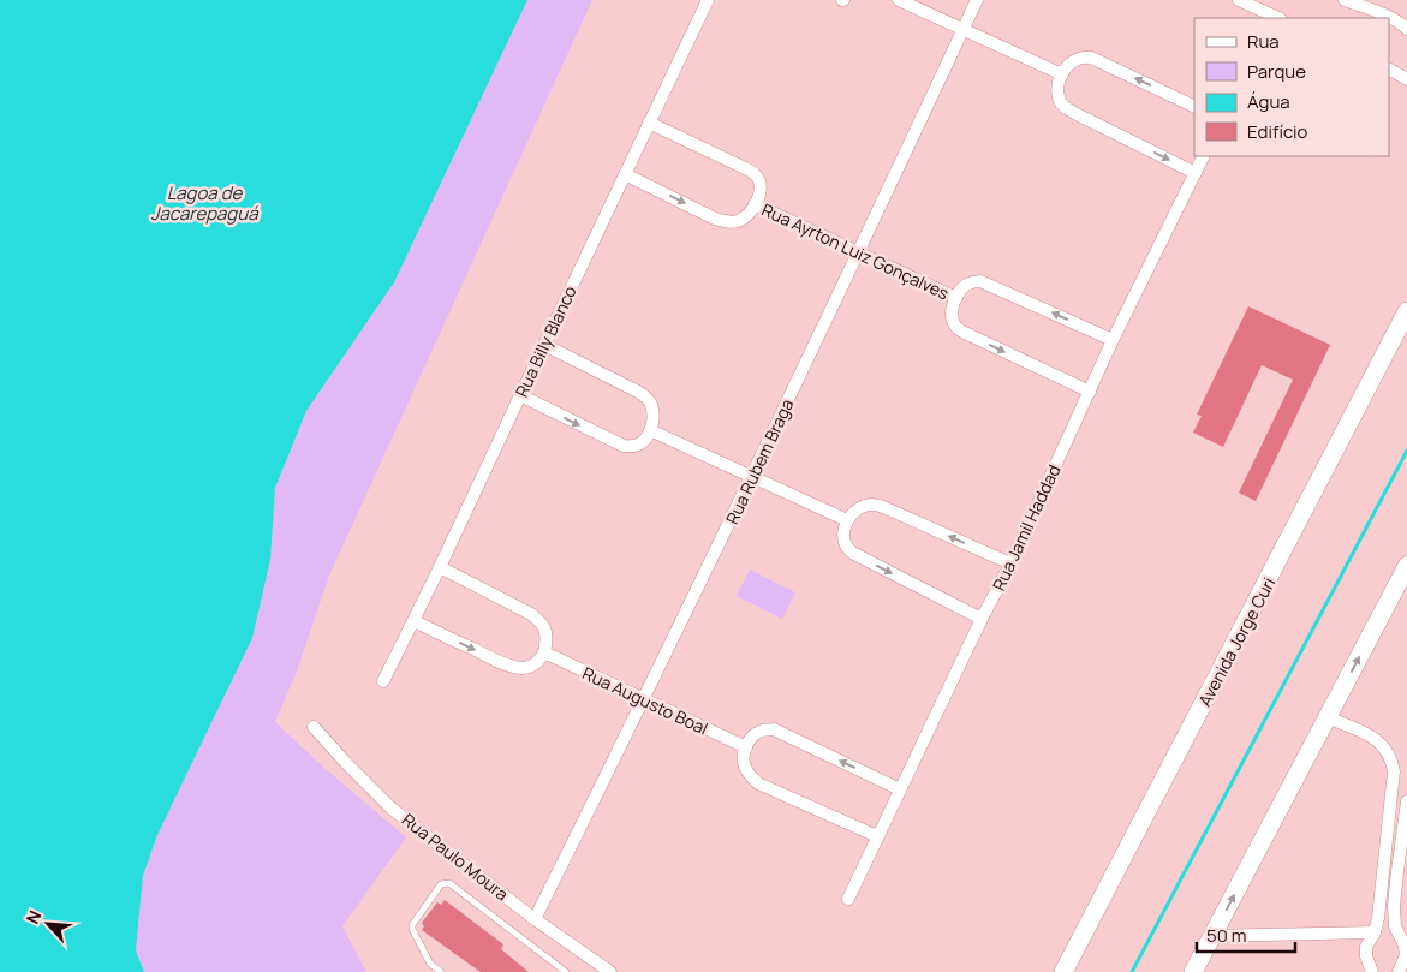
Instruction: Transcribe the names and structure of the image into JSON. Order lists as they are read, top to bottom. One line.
{"streets":{"street":["Rua Ayrton Luiz Gonçalves","Rua Billy Blanco","Rua Rubem Braga","Rua Jamil Haddad","Avenida Jorge Curi","Rua Augusto Boal","Rua Paulo Moura"]},"crossings":[["Rua Ayrton Luiz Gonçalves","Rua Billy Blanco"],["Rua Ayrton Luiz Gonçalves","Rua Rubem Braga"],["Rua Ayrton Luiz Gonçalves","Rua Jamil Haddad"],["Rua Rubem Braga","Rua Augusto Boal"],["Rua Rubem Braga","Rua Paulo Moura"]],"water":["Lagoa de Jacarepaguá"],"legend":["Rua","Parque","Água","Edifício"],"scale_bar":"50 m","north":"top left"}
